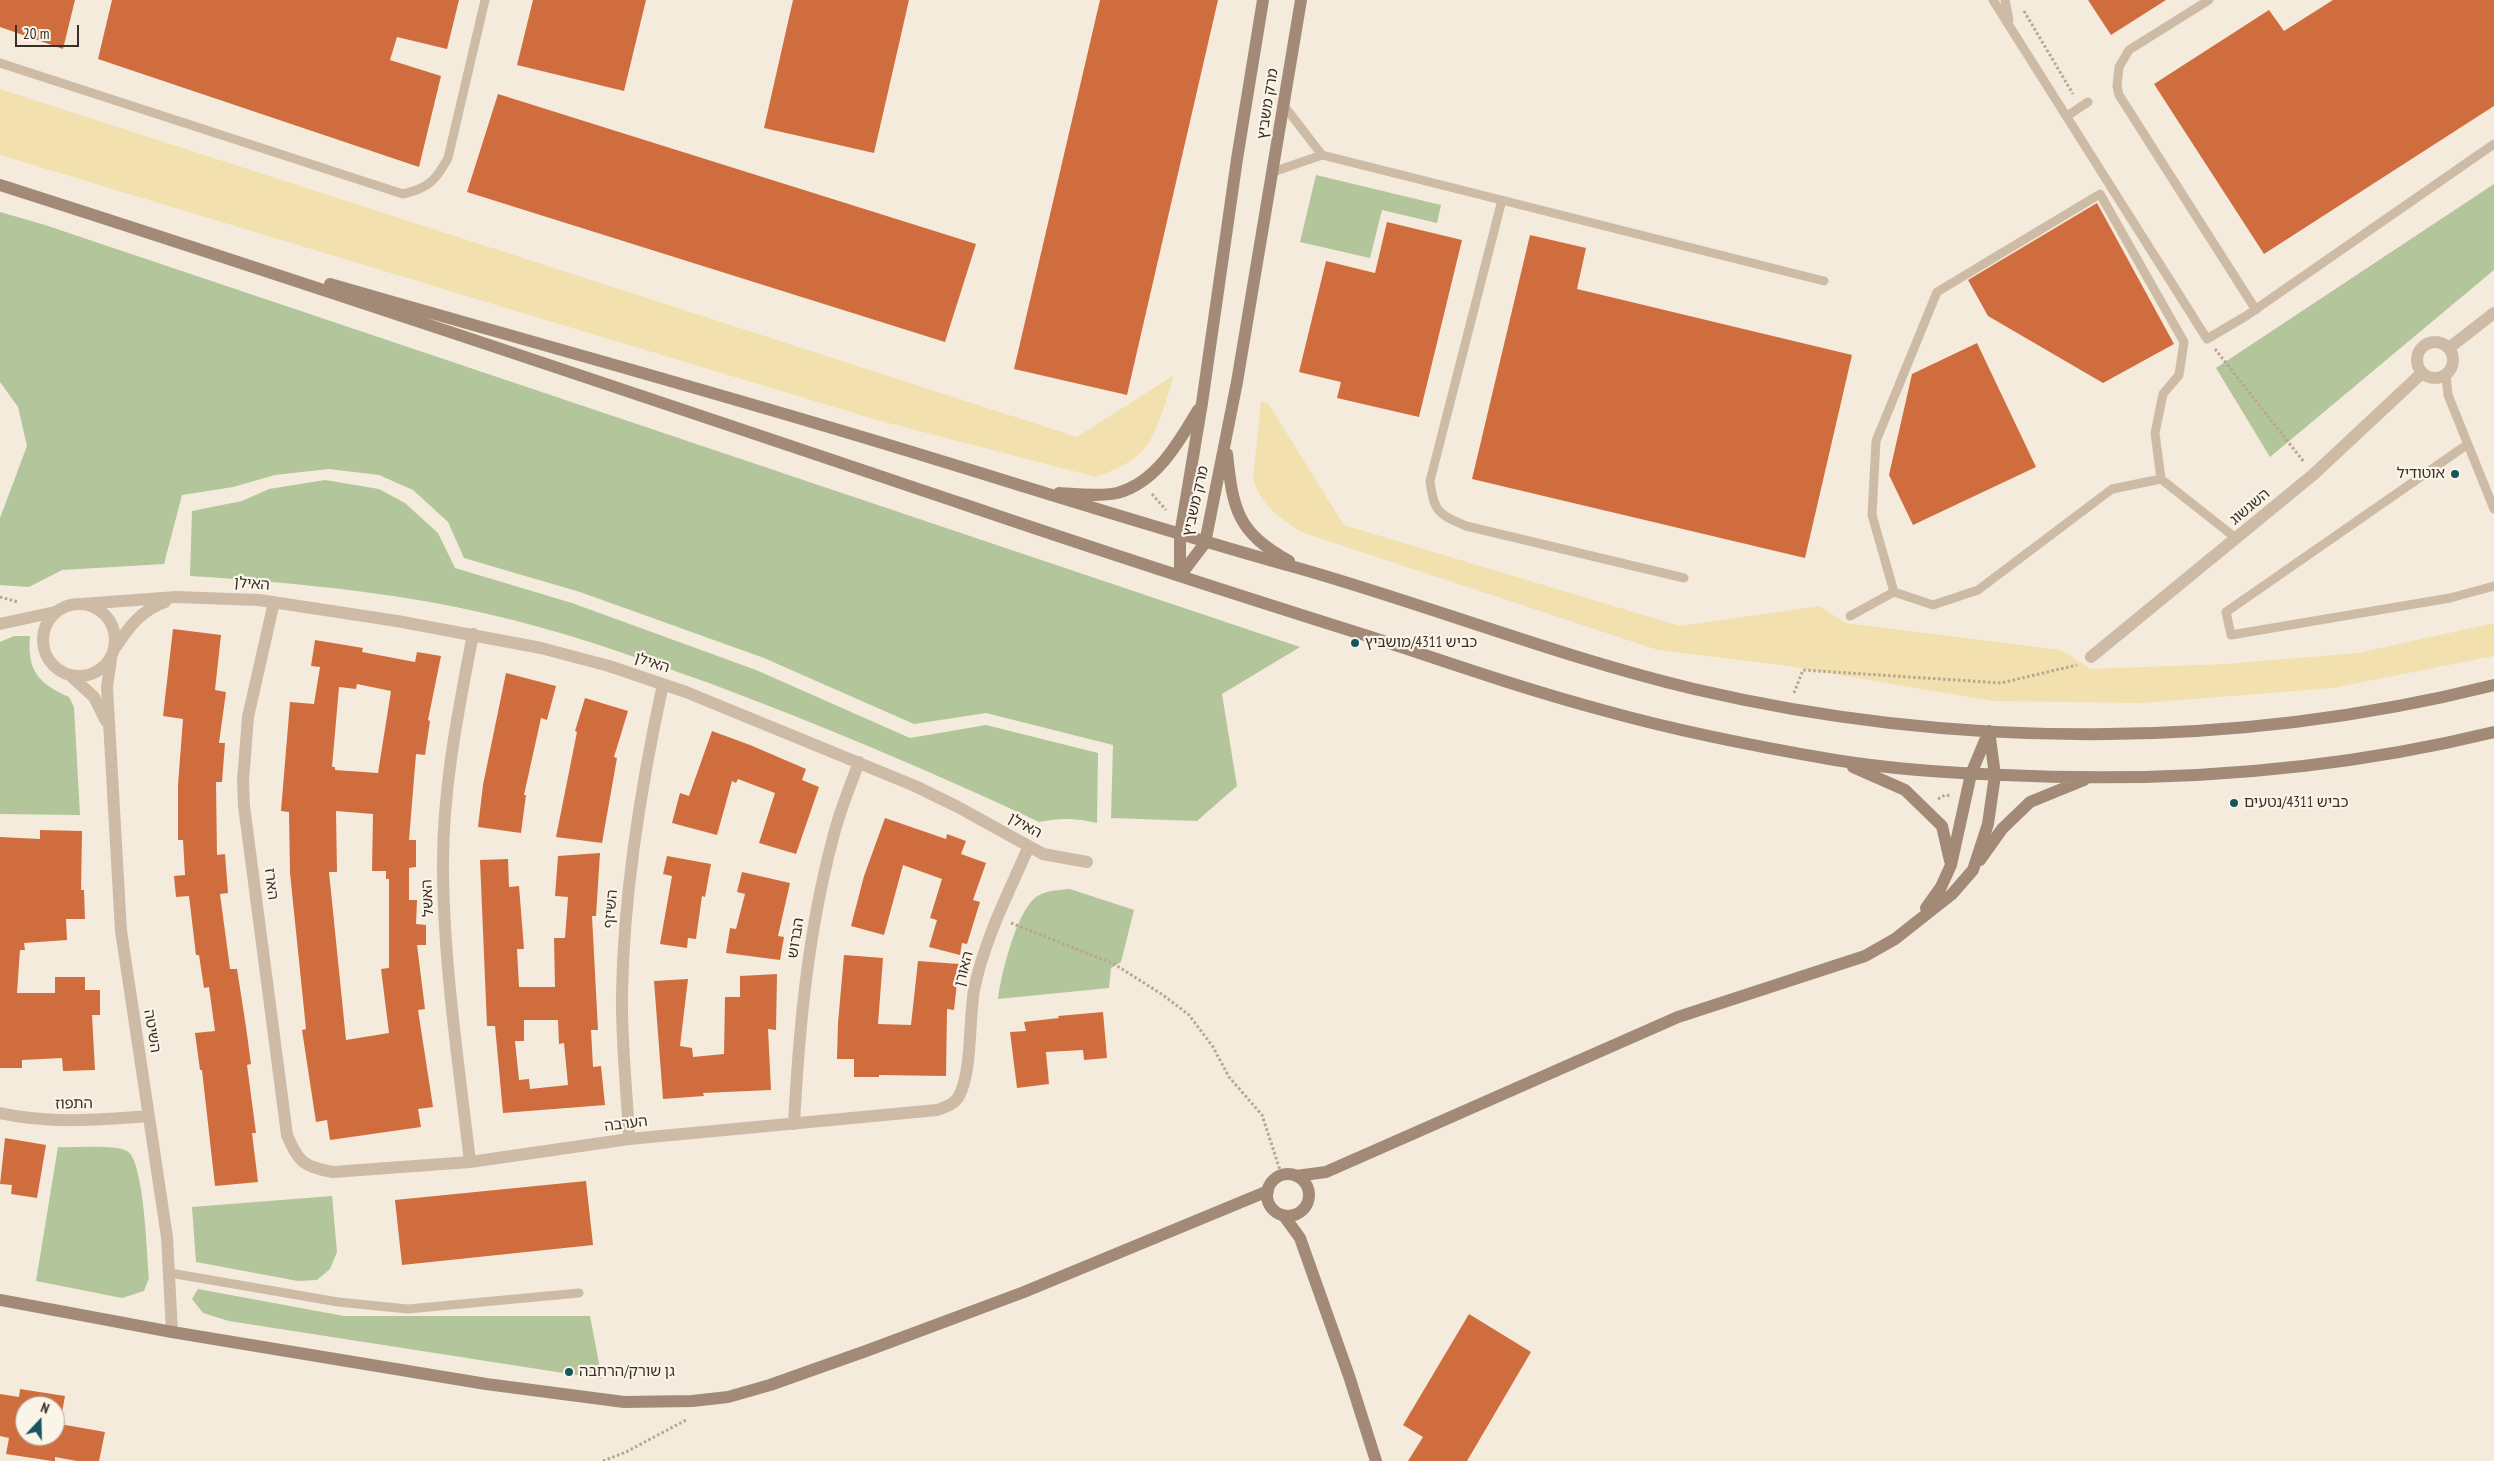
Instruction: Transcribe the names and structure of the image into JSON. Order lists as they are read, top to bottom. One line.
{"streets":{"main road":["מרק משביץ"],"street":["השגשוג","האילן","הארז","האשל","השיזף","הברוש","האורן","השיטה","התפוז","הערבה"]},"crossings":[["האילן","הארז"],["האילן","האשל"],["האילן","השיזף"],["האילן","הברוש"],["האילן","האורן"],["האילן","השיטה"],["הארז","הערבה"],["האשל","הערבה"],["השיזף","הערבה"],["הברוש","הערבה"],["האורן","הערבה"],["השיטה","התפוז"]],"places":["אוטודיל","כביש 4311/מושביץ","כביש 4311/נטעים","גן שורק/הרחבה"],"scale_bar":"20 m","north":"top"}
